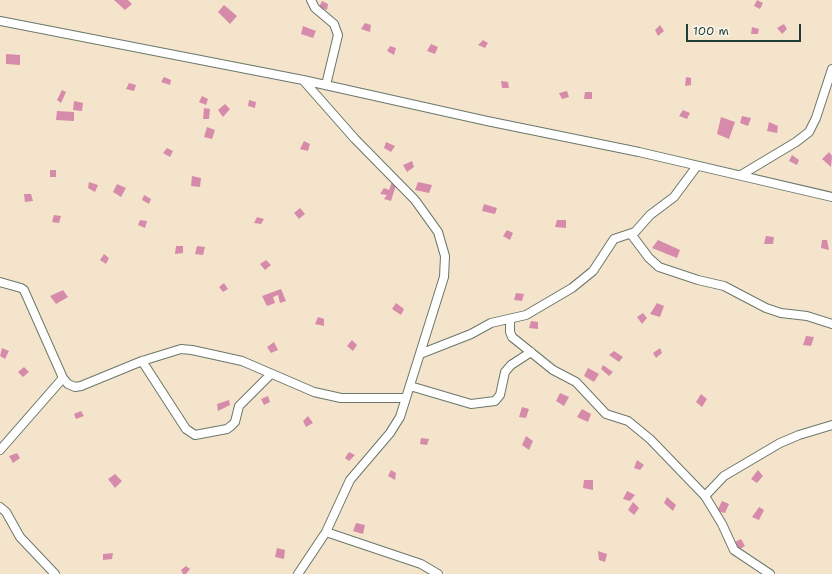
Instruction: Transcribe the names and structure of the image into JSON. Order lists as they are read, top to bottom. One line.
{"scale_bar":"100 m"}
